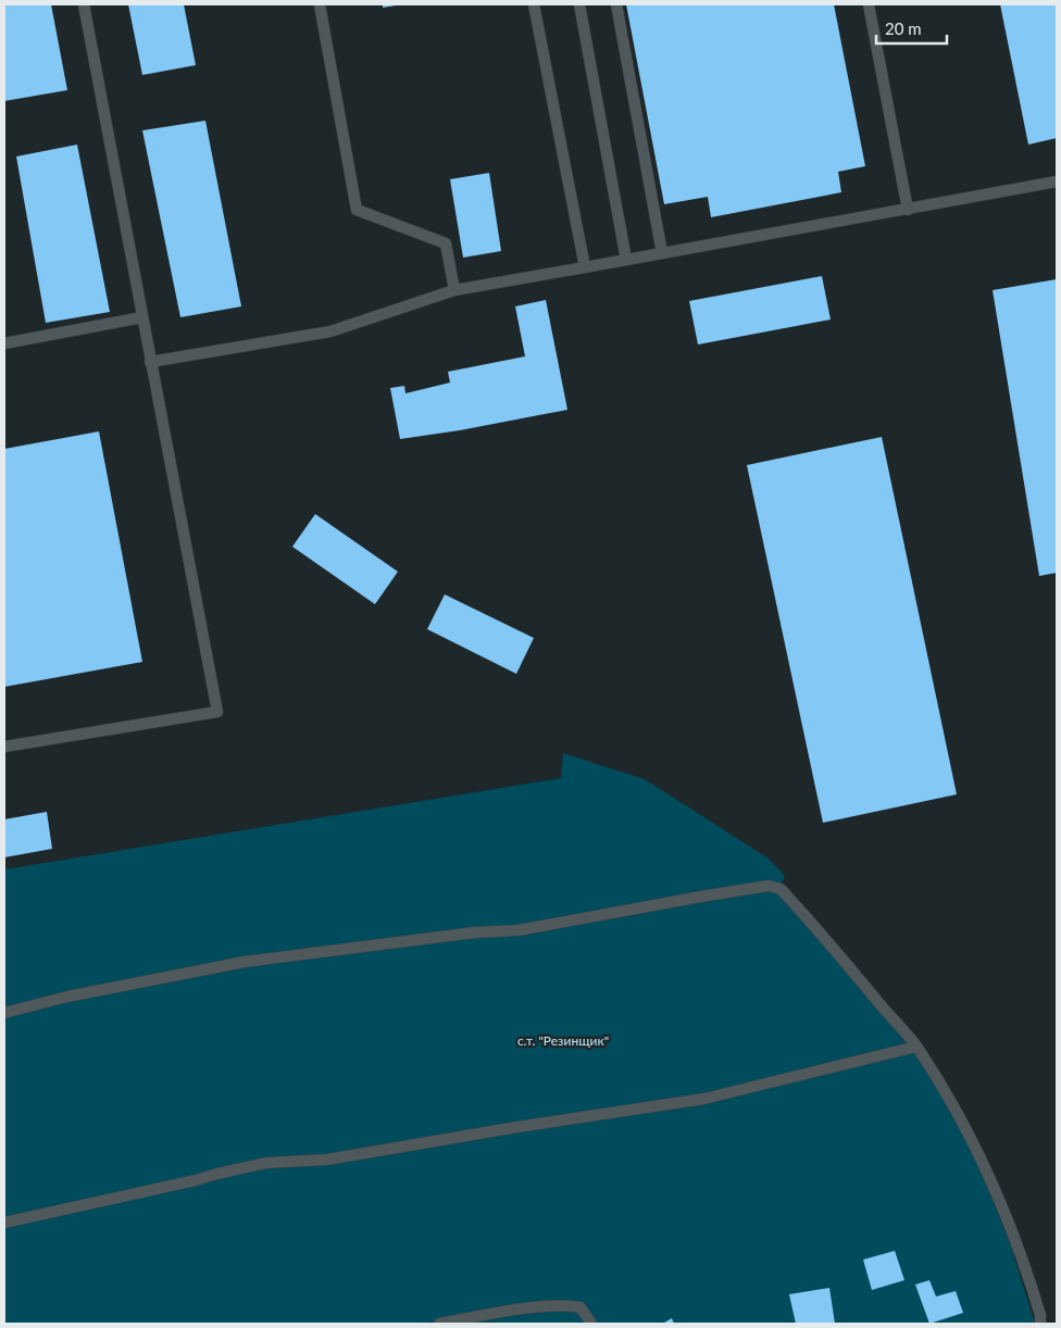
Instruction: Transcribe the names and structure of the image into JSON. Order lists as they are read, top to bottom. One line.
{"parks":["с.т. \"Резинщик\""],"scale_bar":"20 m"}
